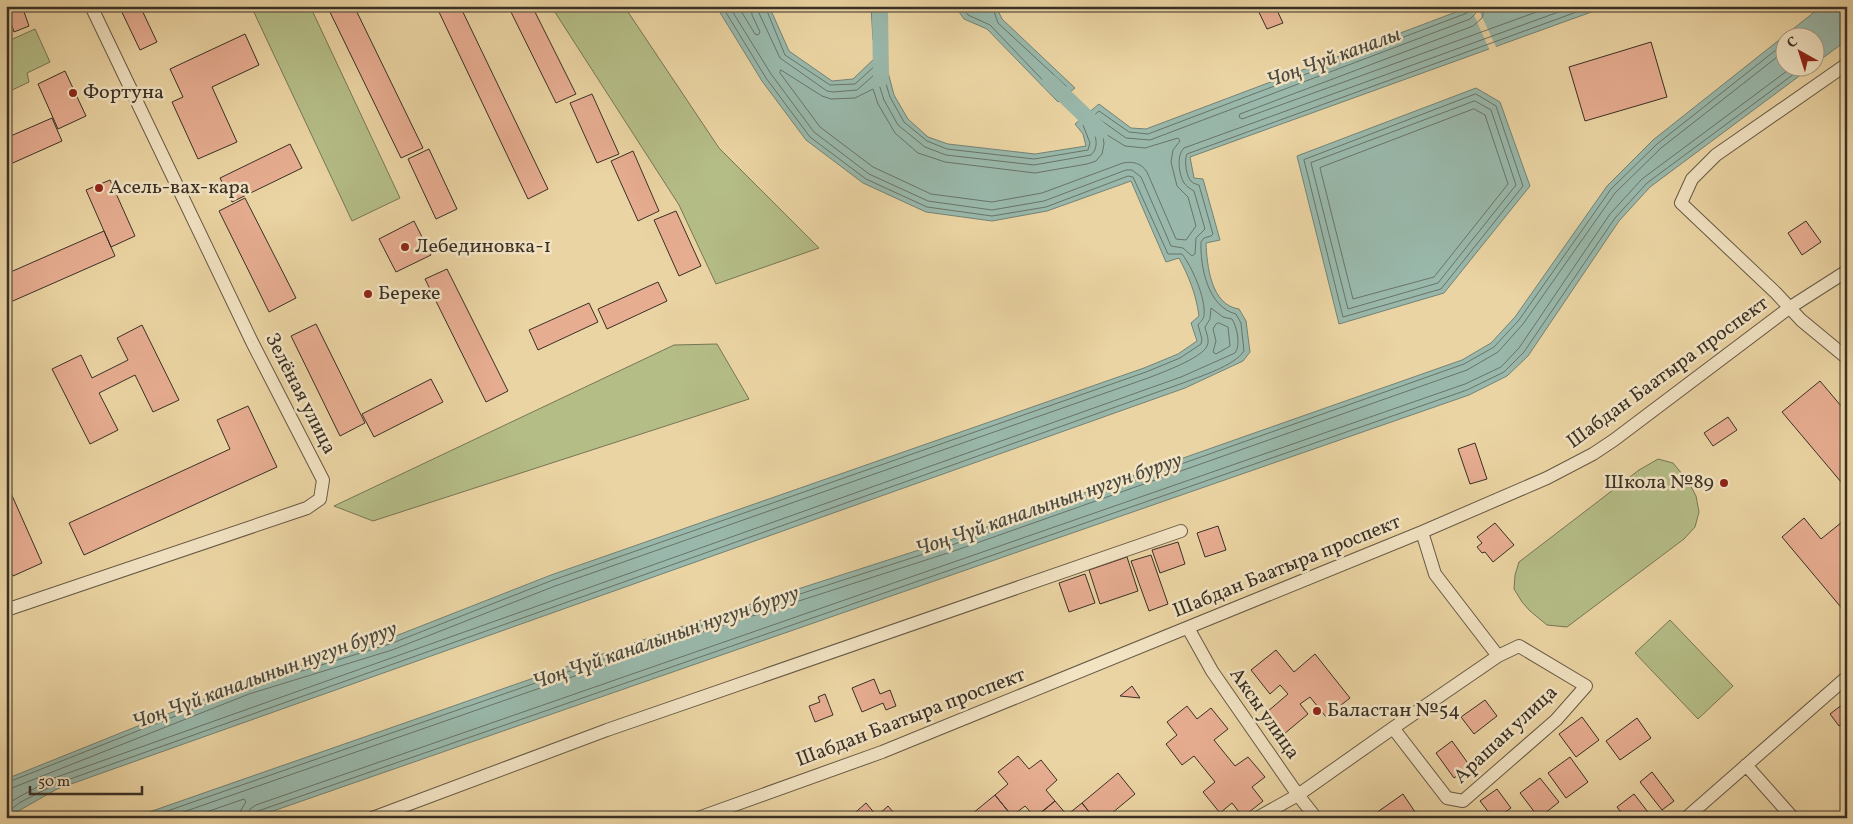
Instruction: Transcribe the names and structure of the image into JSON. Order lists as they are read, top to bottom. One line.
{"streets":{"street":["Шабдан Баатыра проспект","Зелёная улица","Аксы улица","Арашан улица"]},"crossings":[["Шабдан Баатыра проспект","Аксы улица"]],"water":["Чоң Чүй каналы","Чоң Чүй каналынын нугун буруу"],"places":["Фортуна","Асель-вах-кара","Лебединовка-1","Береке","Школа №89","Баластан №54"],"scale_bar":"50 m","north":"top left"}
